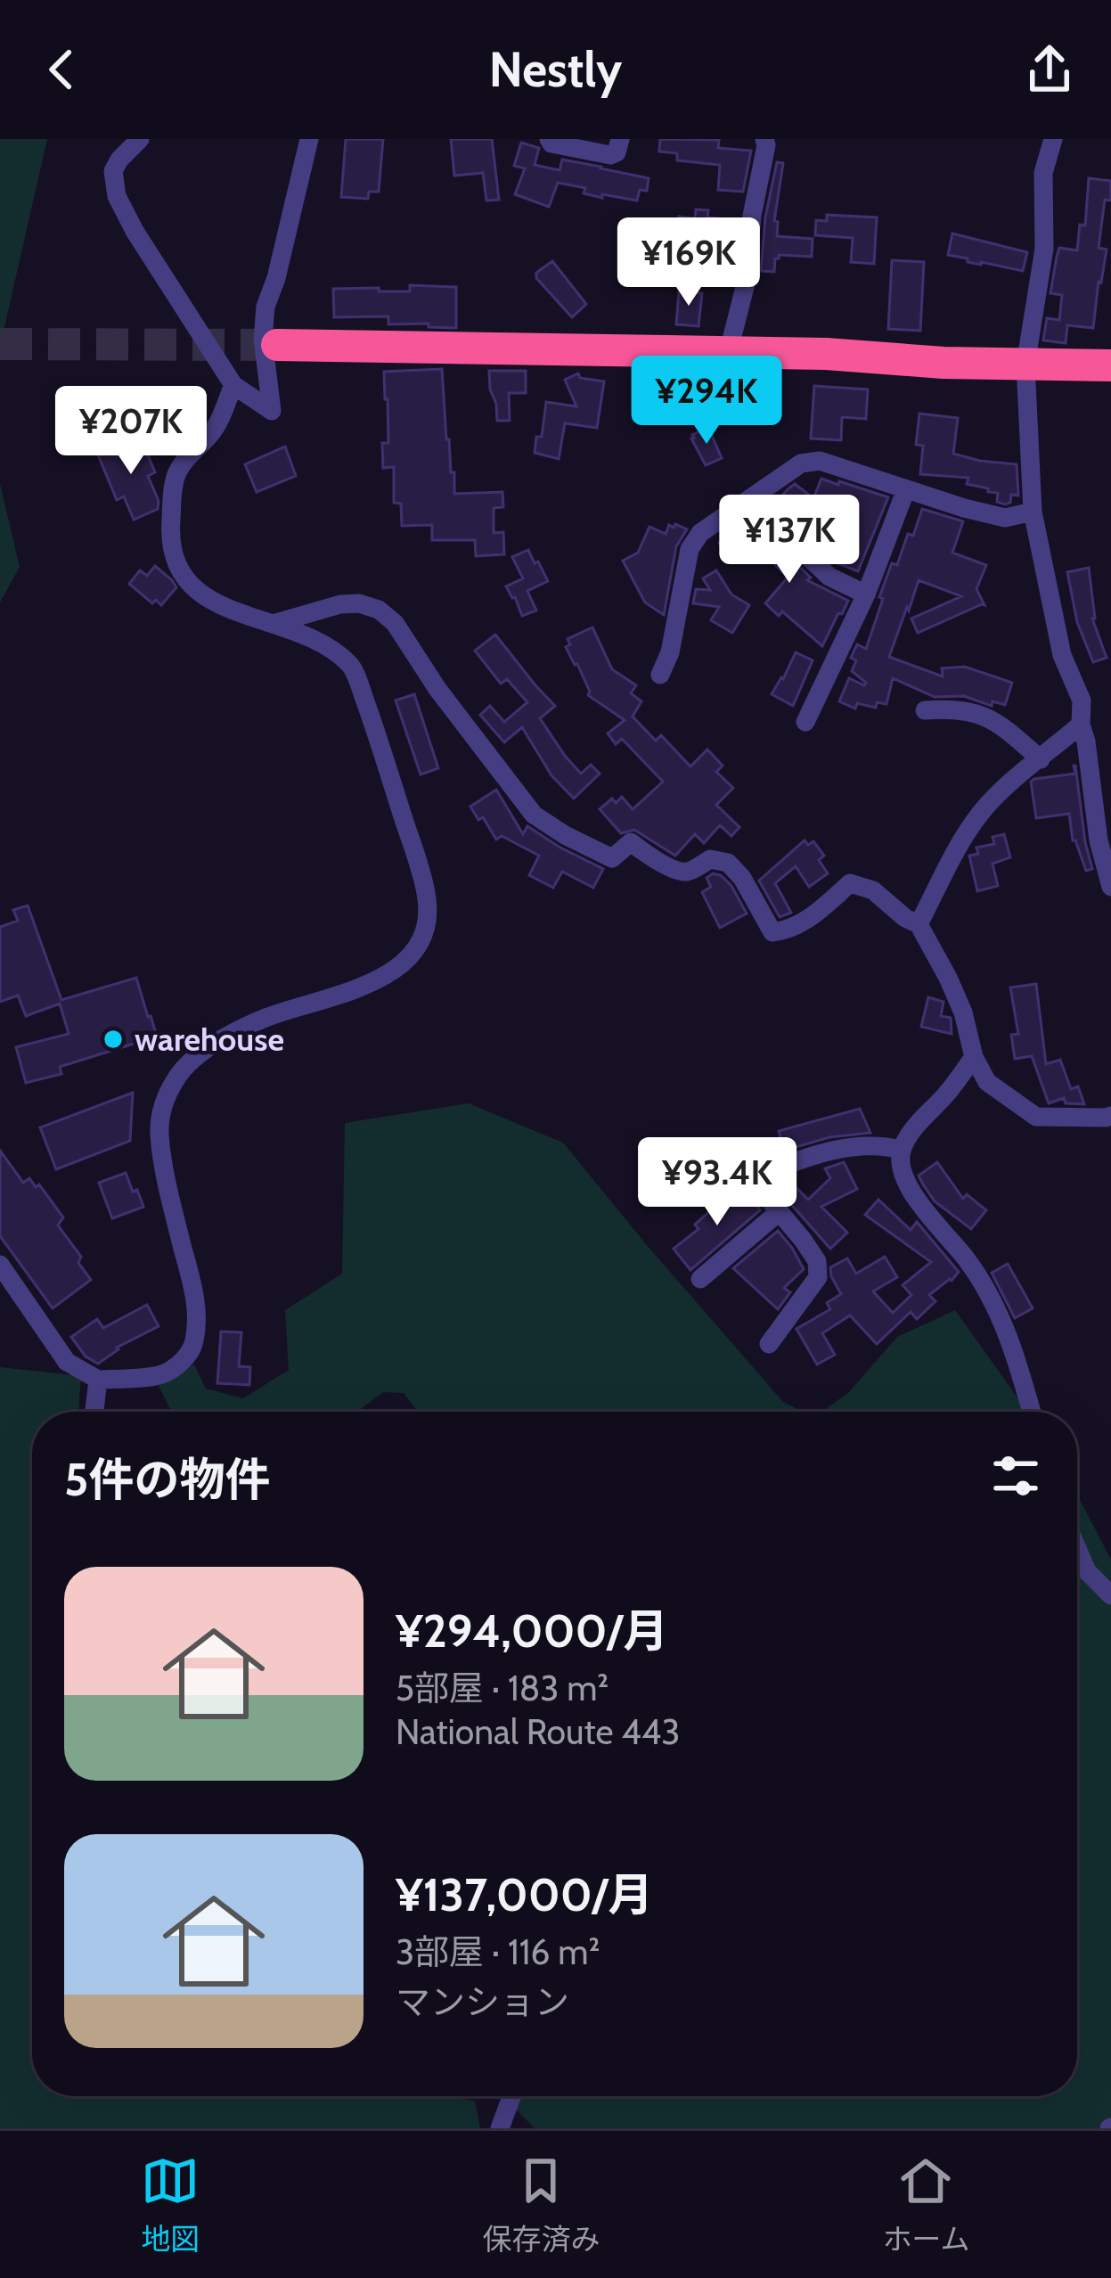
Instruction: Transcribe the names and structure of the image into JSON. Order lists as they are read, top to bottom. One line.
{"places":["warehouse"],"page":{"header":"Nestly","price":["¥169K","¥294K","¥207K","¥137K","¥93.4K"],"heading":"5件の物件","list":[{"name":"¥294,000/月","note":"5部屋 · 183 m² · National Route 443"},{"name":"¥137,000/月","note":"3部屋 · 116 m² · マンション"}],"tabs":["地図","保存済み","ホーム"]}}
